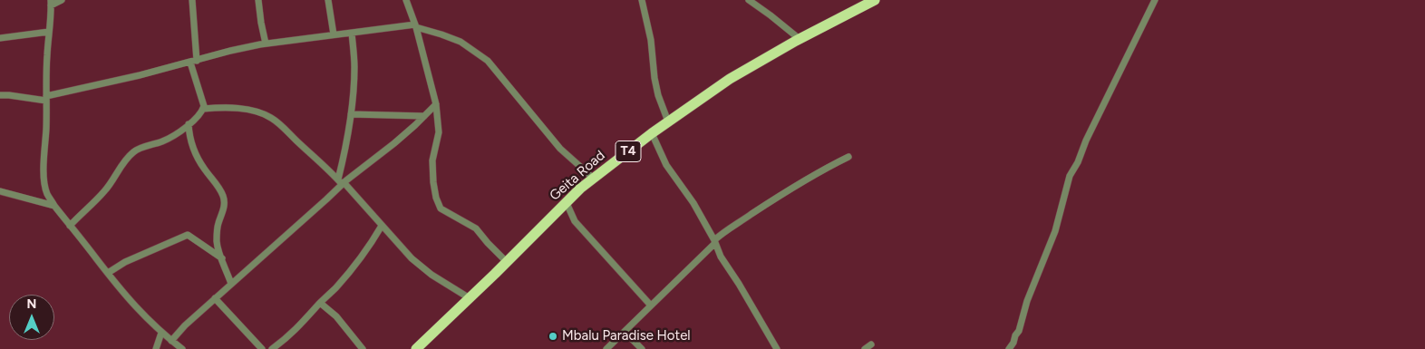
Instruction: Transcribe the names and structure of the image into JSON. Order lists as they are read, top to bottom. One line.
{"streets":{"highway":["T4","Geita Road"]},"places":["Mbalu Paradise Hotel"],"north":"top"}
